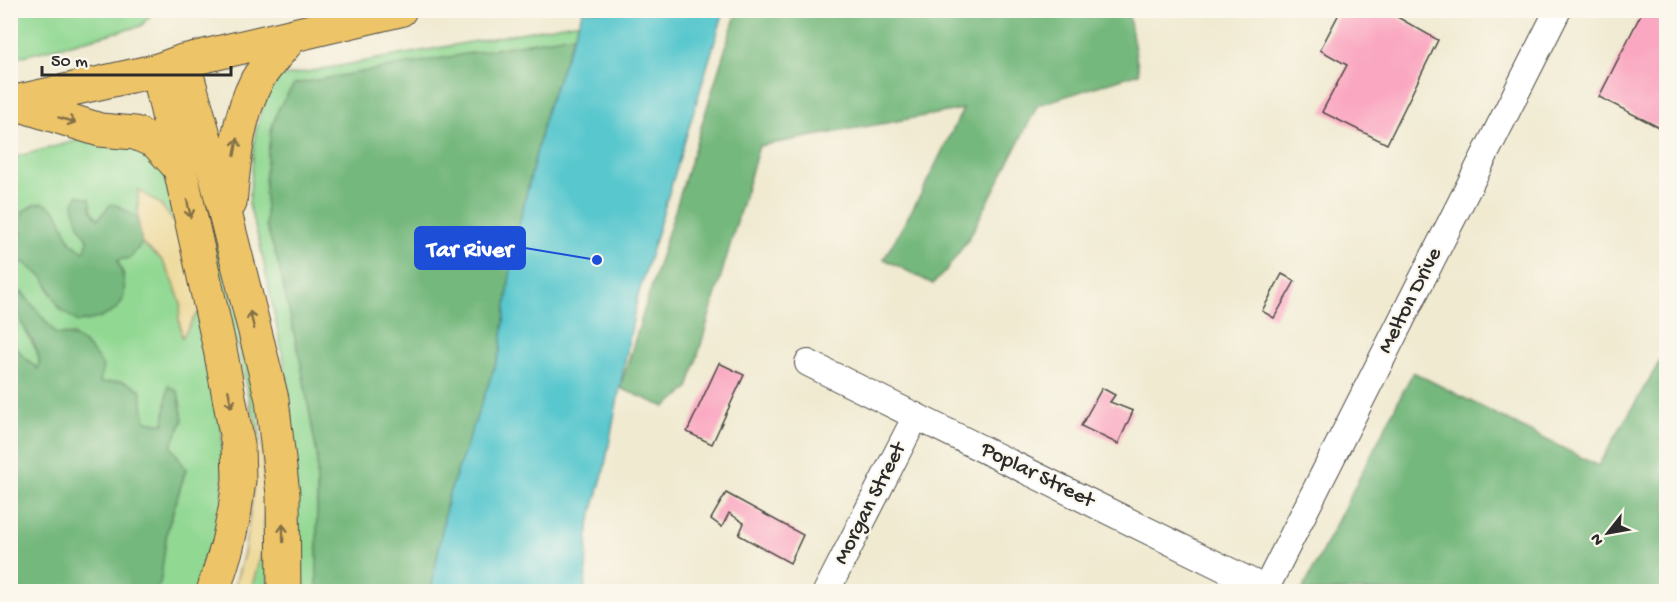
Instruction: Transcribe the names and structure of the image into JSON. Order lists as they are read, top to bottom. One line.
{"streets":{"street":["Melton Drive","Poplar Street","Morgan Street"]},"crossings":[["Melton Drive","Poplar Street"],["Poplar Street","Morgan Street"]],"places":["Tar River"],"scale_bar":"50 m","north":"bottom left"}
